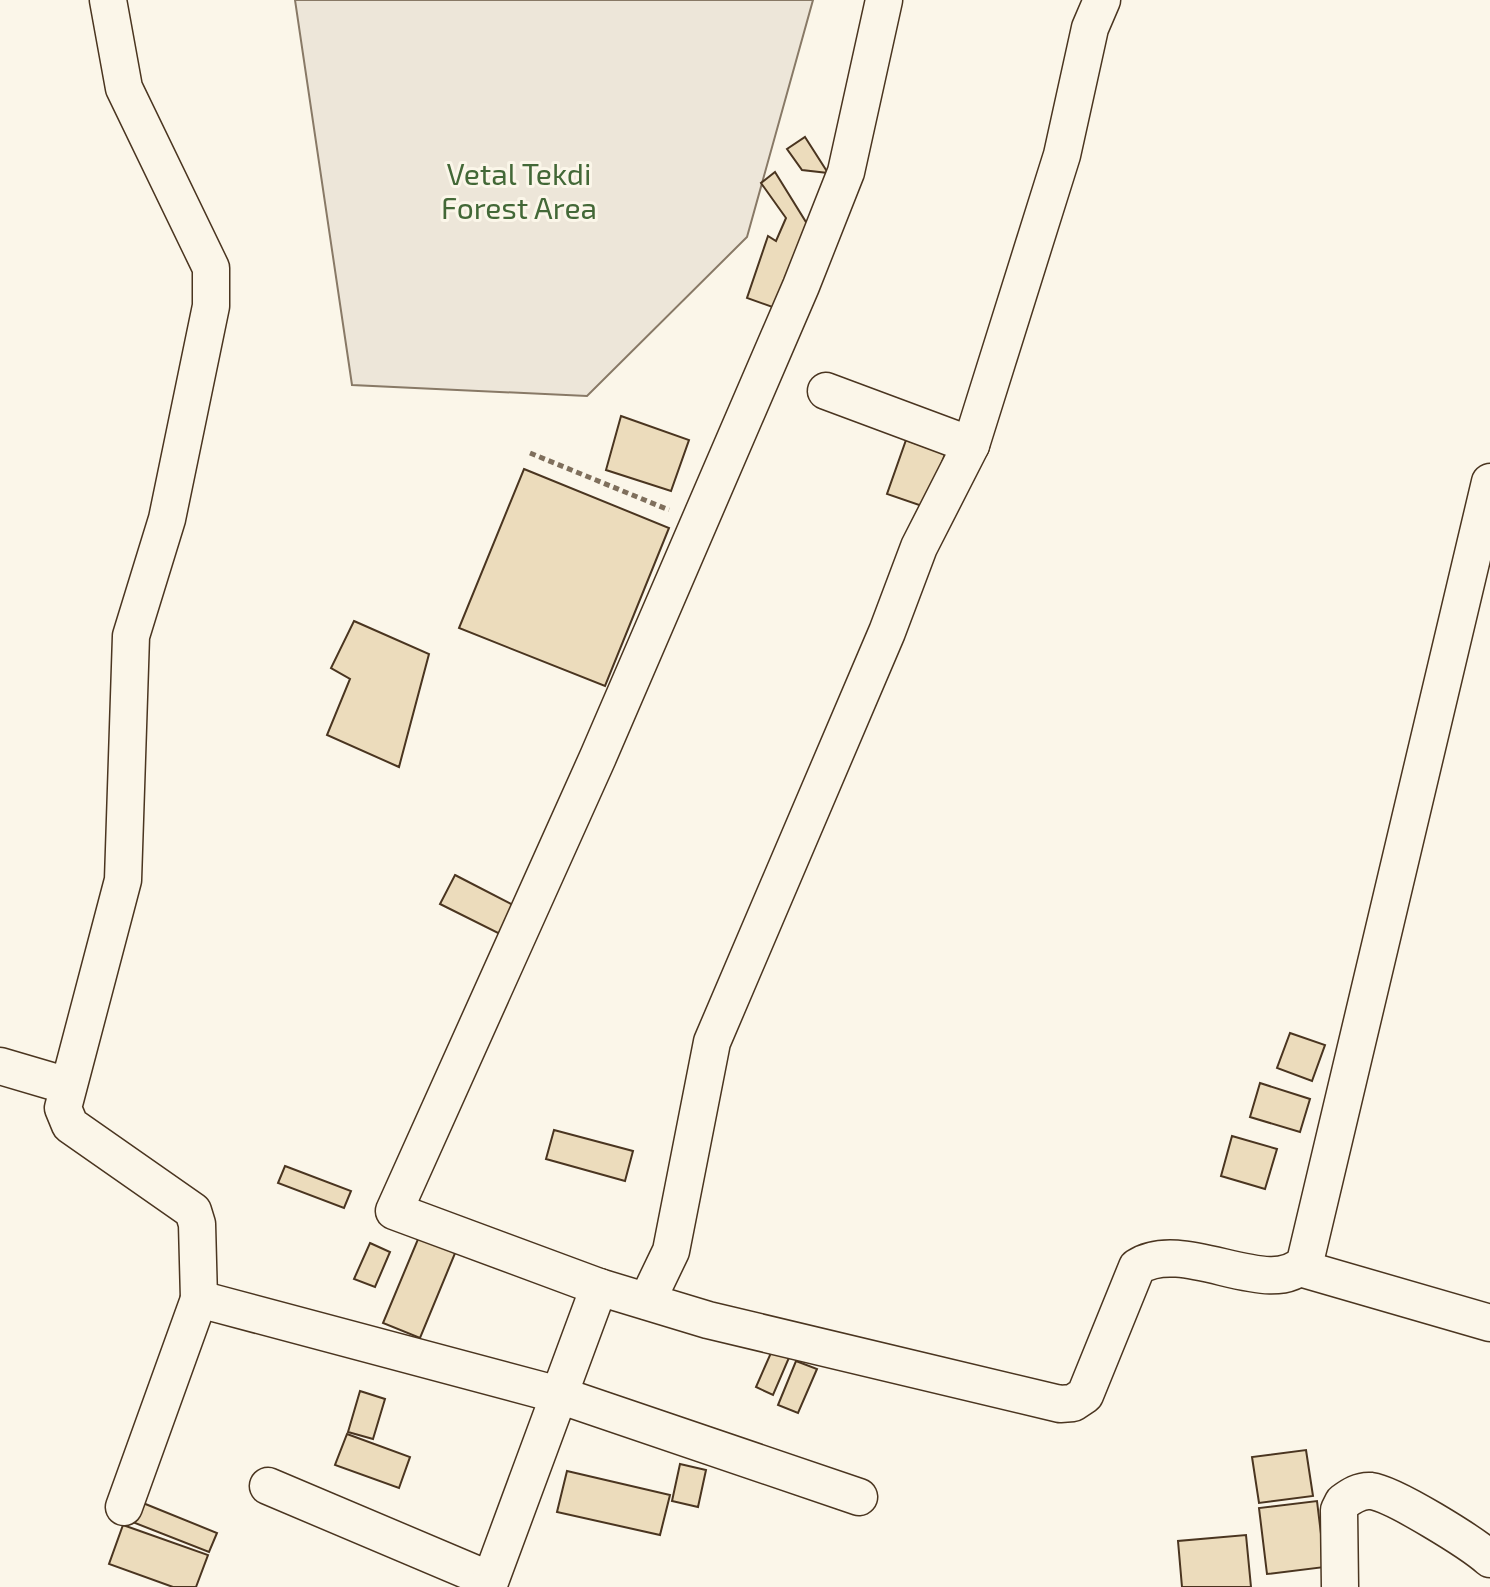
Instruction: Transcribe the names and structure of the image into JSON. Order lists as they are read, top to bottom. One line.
{"parks":["Vetal Tekdi Forest Area"]}
